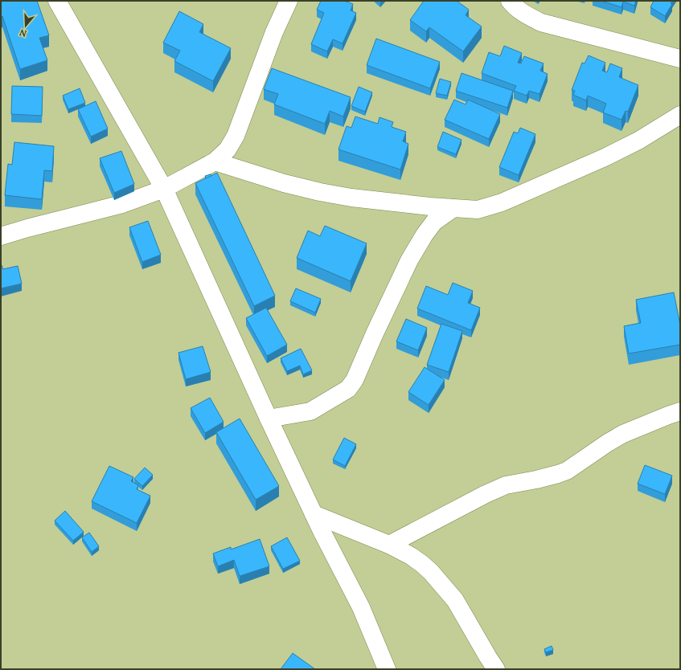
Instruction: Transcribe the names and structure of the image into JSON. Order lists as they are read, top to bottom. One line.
{"north":"bottom"}
